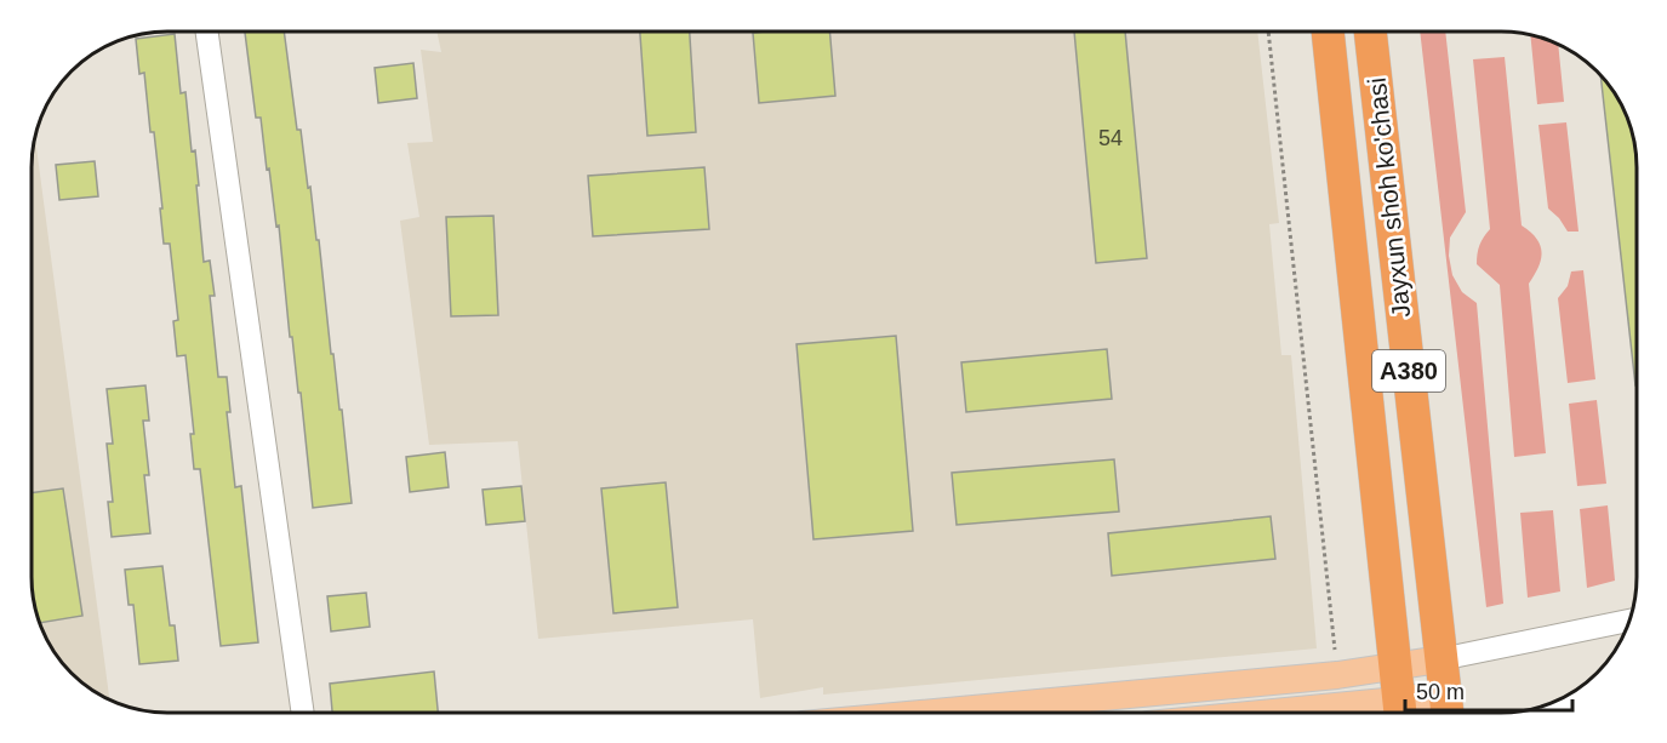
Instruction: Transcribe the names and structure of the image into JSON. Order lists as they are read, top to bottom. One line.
{"streets":{"highway":["Jayxun shoh ko'chasi","A380"]},"house_numbers":["54"],"scale_bar":"50 m"}
